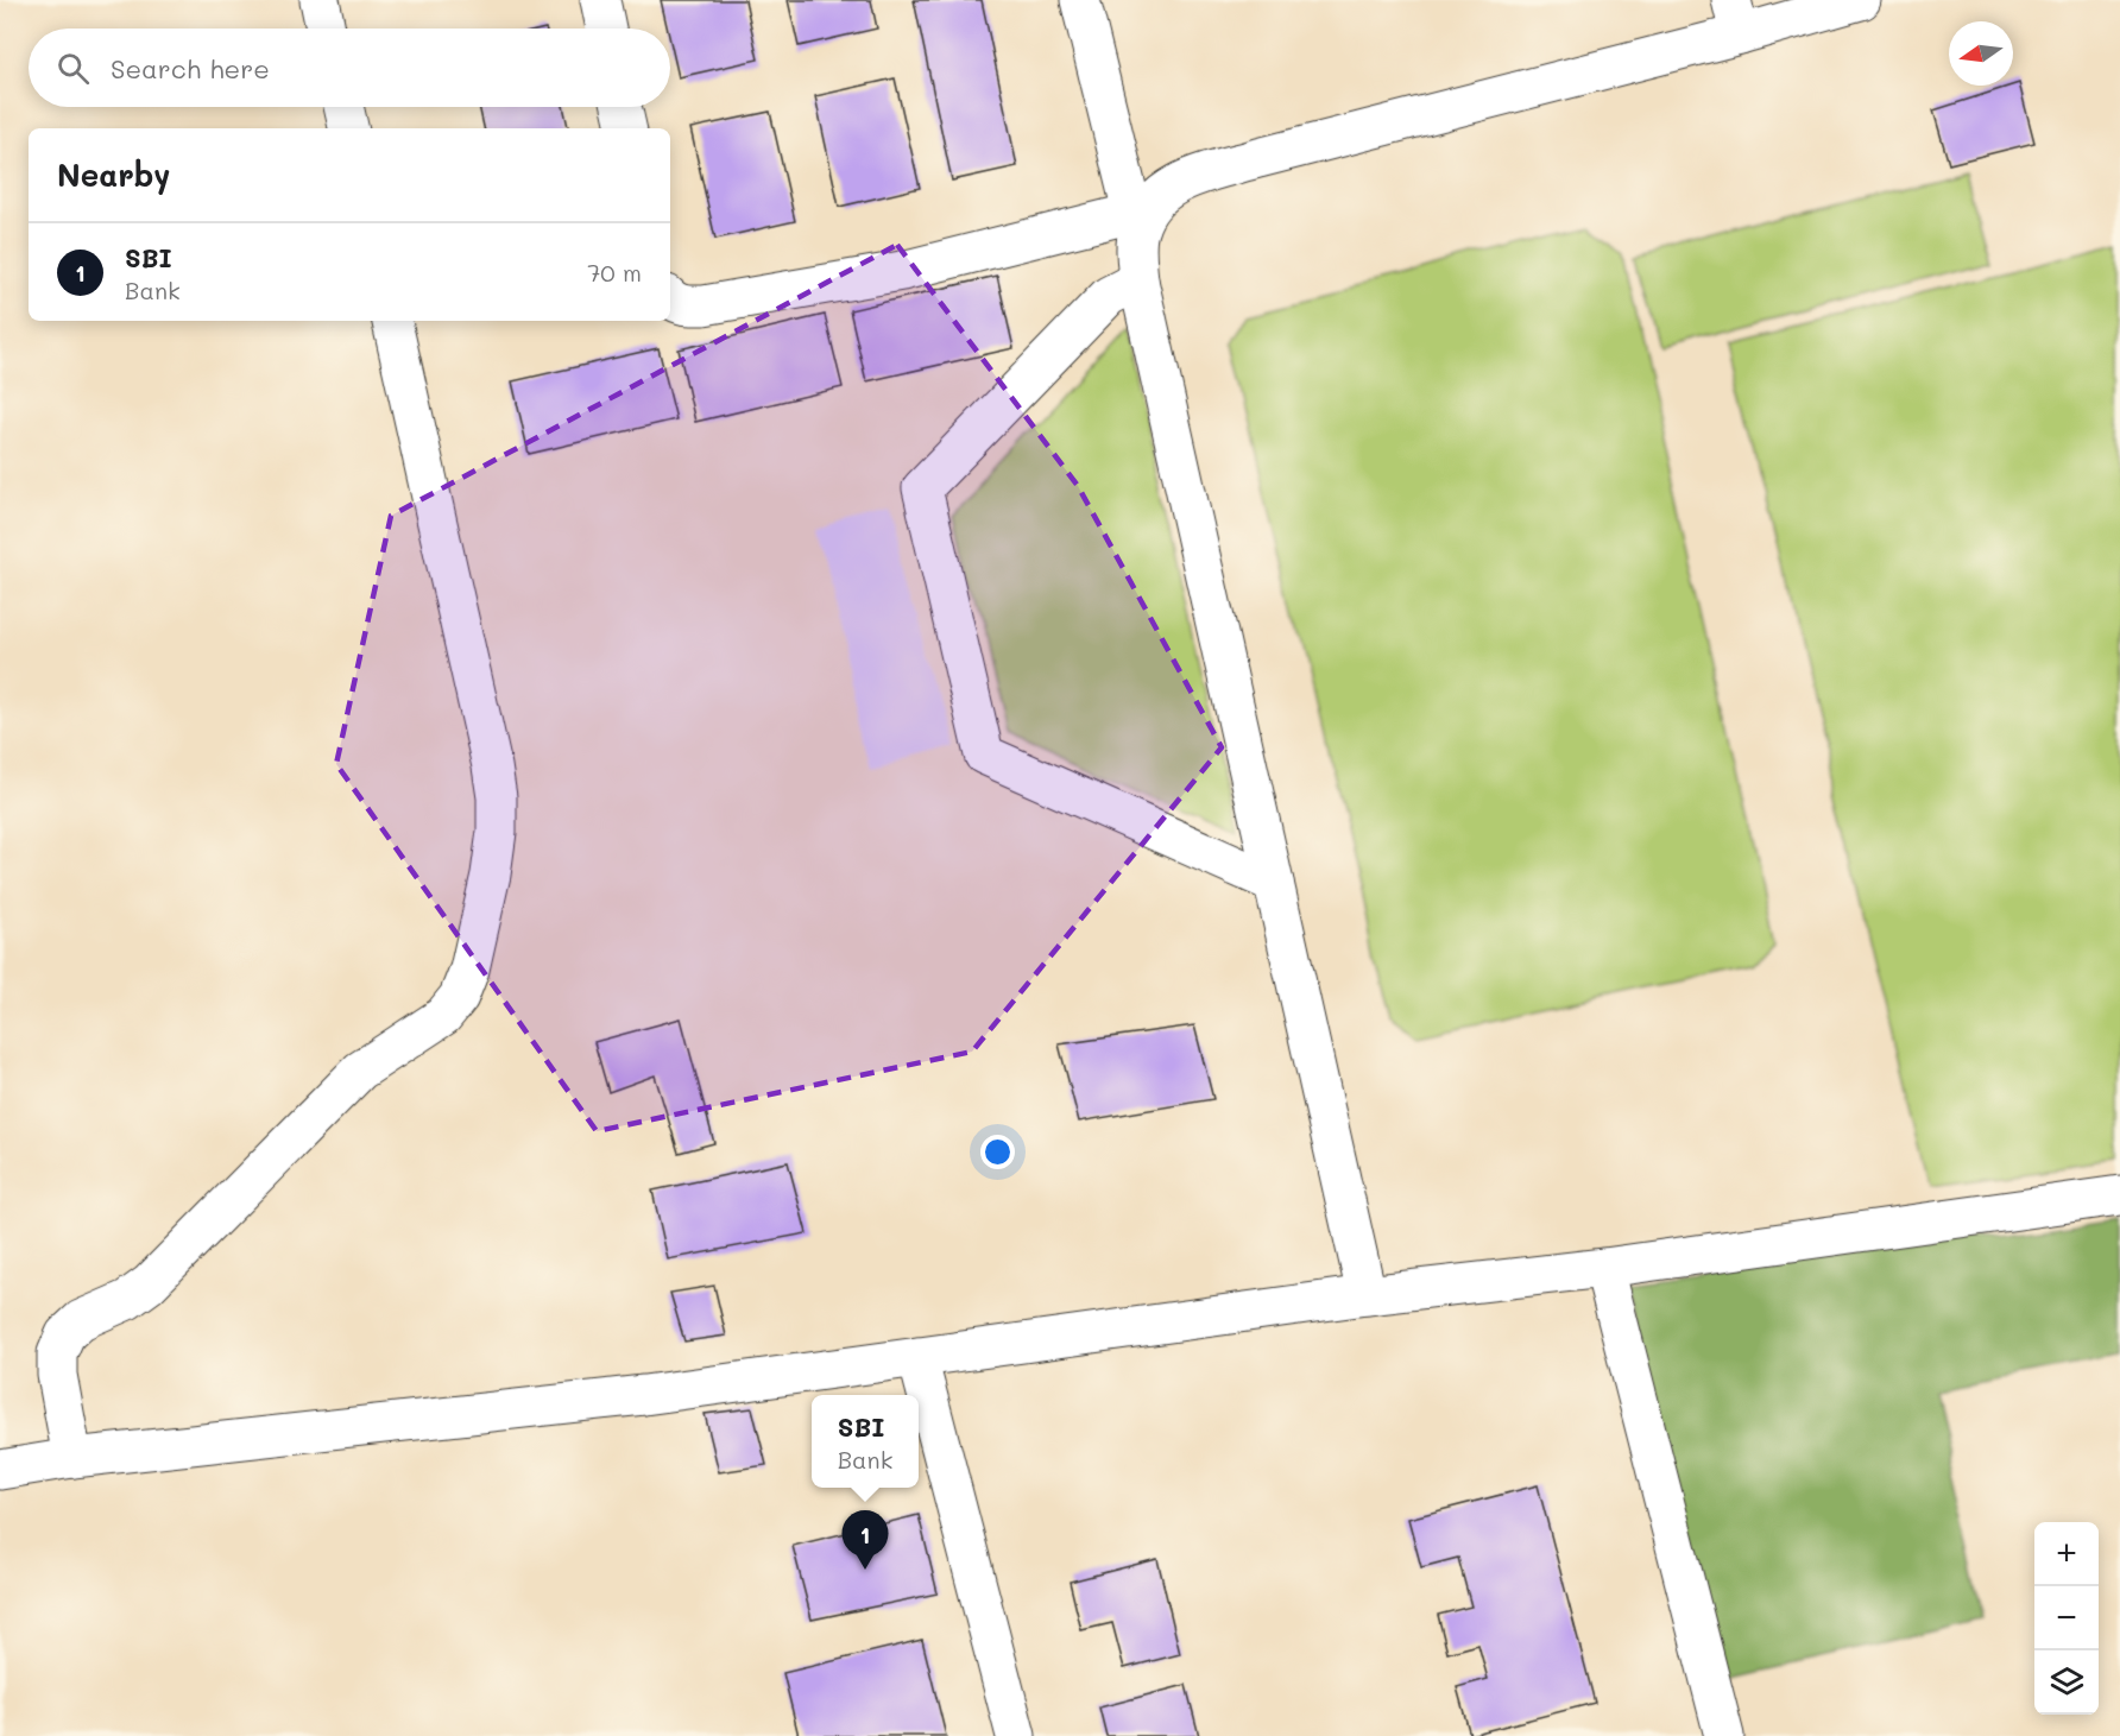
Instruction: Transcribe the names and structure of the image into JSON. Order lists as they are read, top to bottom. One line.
{"north":"left","page":{"search":"Search here","heading":"Nearby","list":[{"mark":"1","name":"SBI","note":"Bank","value":"70 m"}],"popup":["SBI","Bank"],"pins":"1","map_buttons":["+","−"]}}
